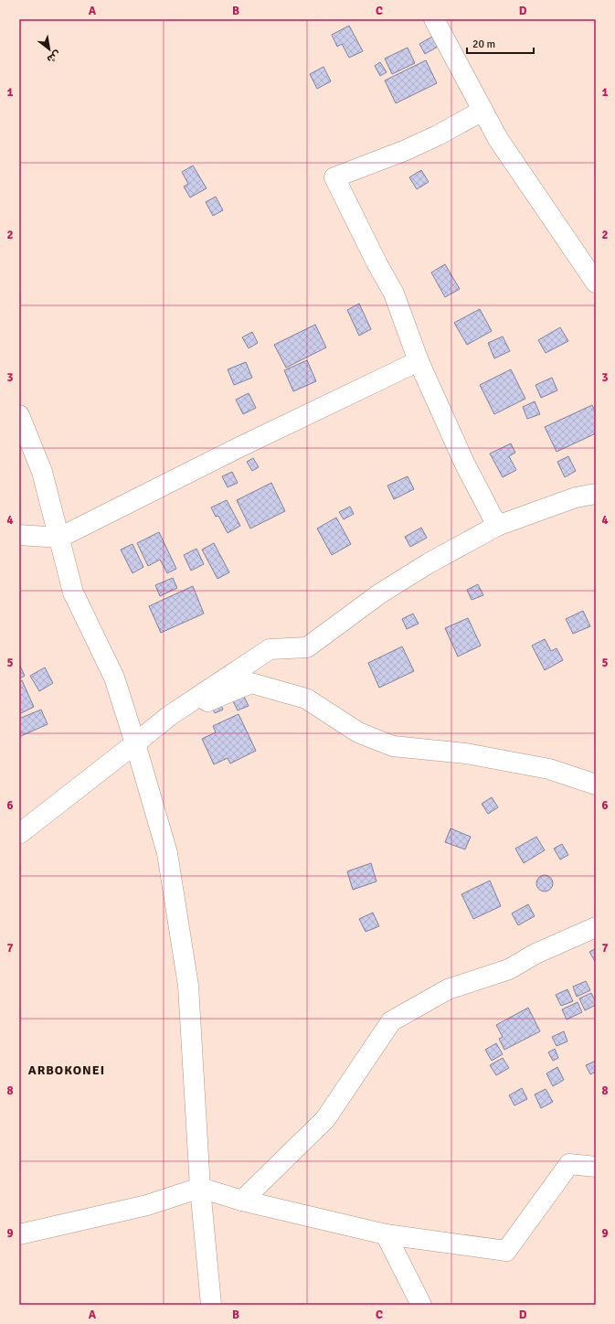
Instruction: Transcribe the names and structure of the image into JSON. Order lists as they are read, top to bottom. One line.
{"districts":["ARBOKONEI"],"scale_bar":"20 m","north":"bottom right","grid":{"columns":["A","B","C","D"],"rows":["1","2","3","4","5","6","7","8","9"]}}
